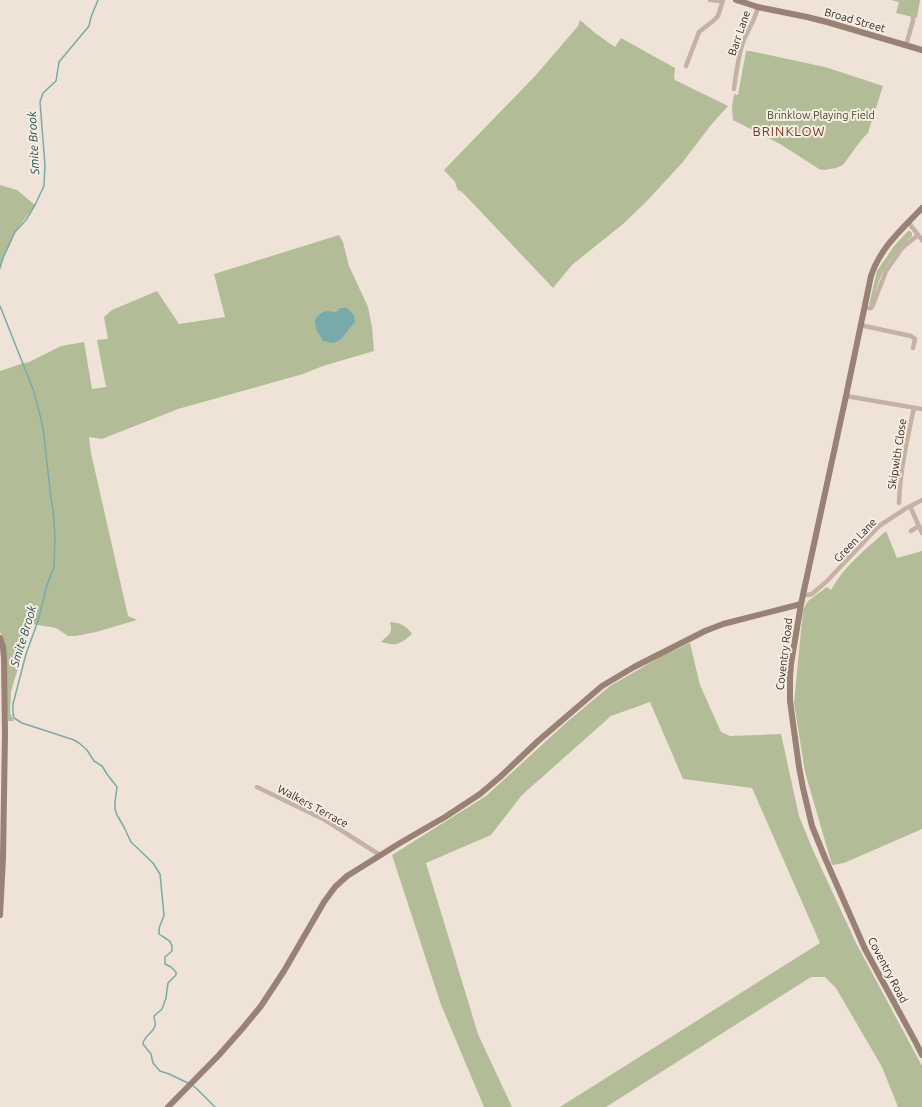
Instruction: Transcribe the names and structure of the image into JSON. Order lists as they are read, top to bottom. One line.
{"streets":{"main road":["Broad Street","Coventry Road"],"street":["Barr Lane","Skipwith Close","Green Lane","Walkers Terrace"]},"crossings":[["Broad Street","Barr Lane"],["Green Lane","Coventry Road"]],"districts":["BRINKLOW"],"water":["Smite Brook"],"parks":["Brinklow Playing Field"]}
